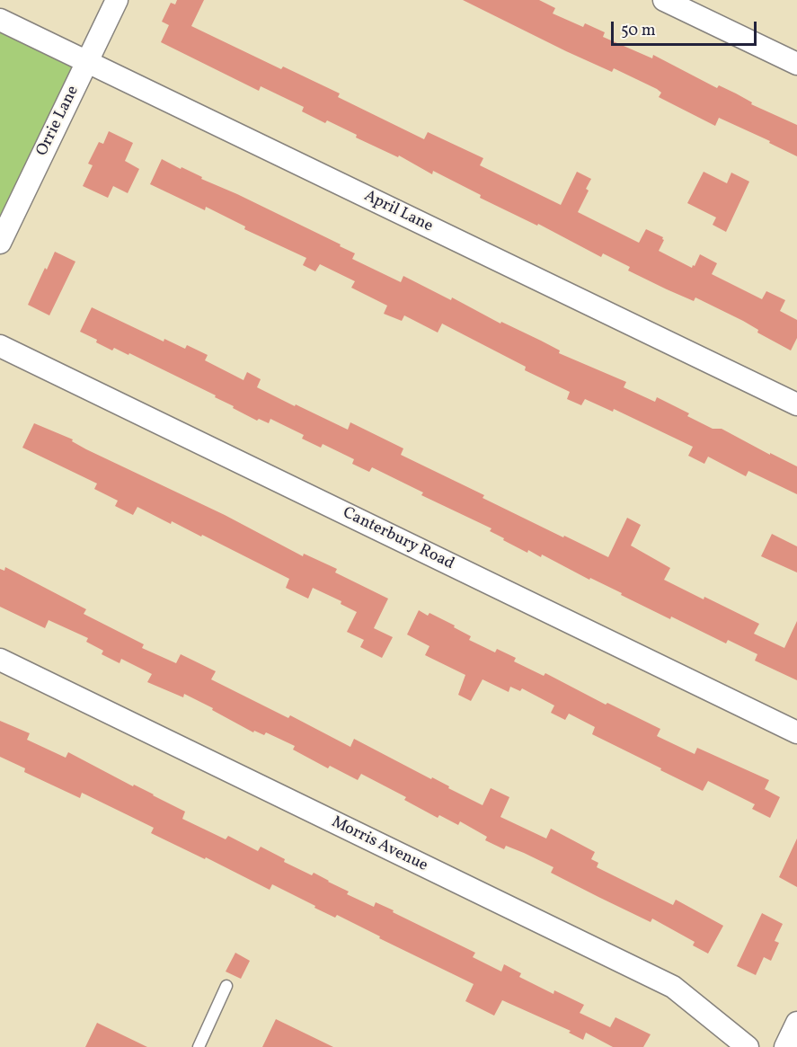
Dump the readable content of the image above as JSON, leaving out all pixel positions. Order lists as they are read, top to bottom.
{
  "streets": {
    "street": [
      "Orrie Lane",
      "April Lane",
      "Canterbury Road",
      "Morris Avenue"
    ]
  },
  "crossings": [
    ["Orrie Lane", "April Lane"]
  ],
  "scale_bar": "50 m"
}
